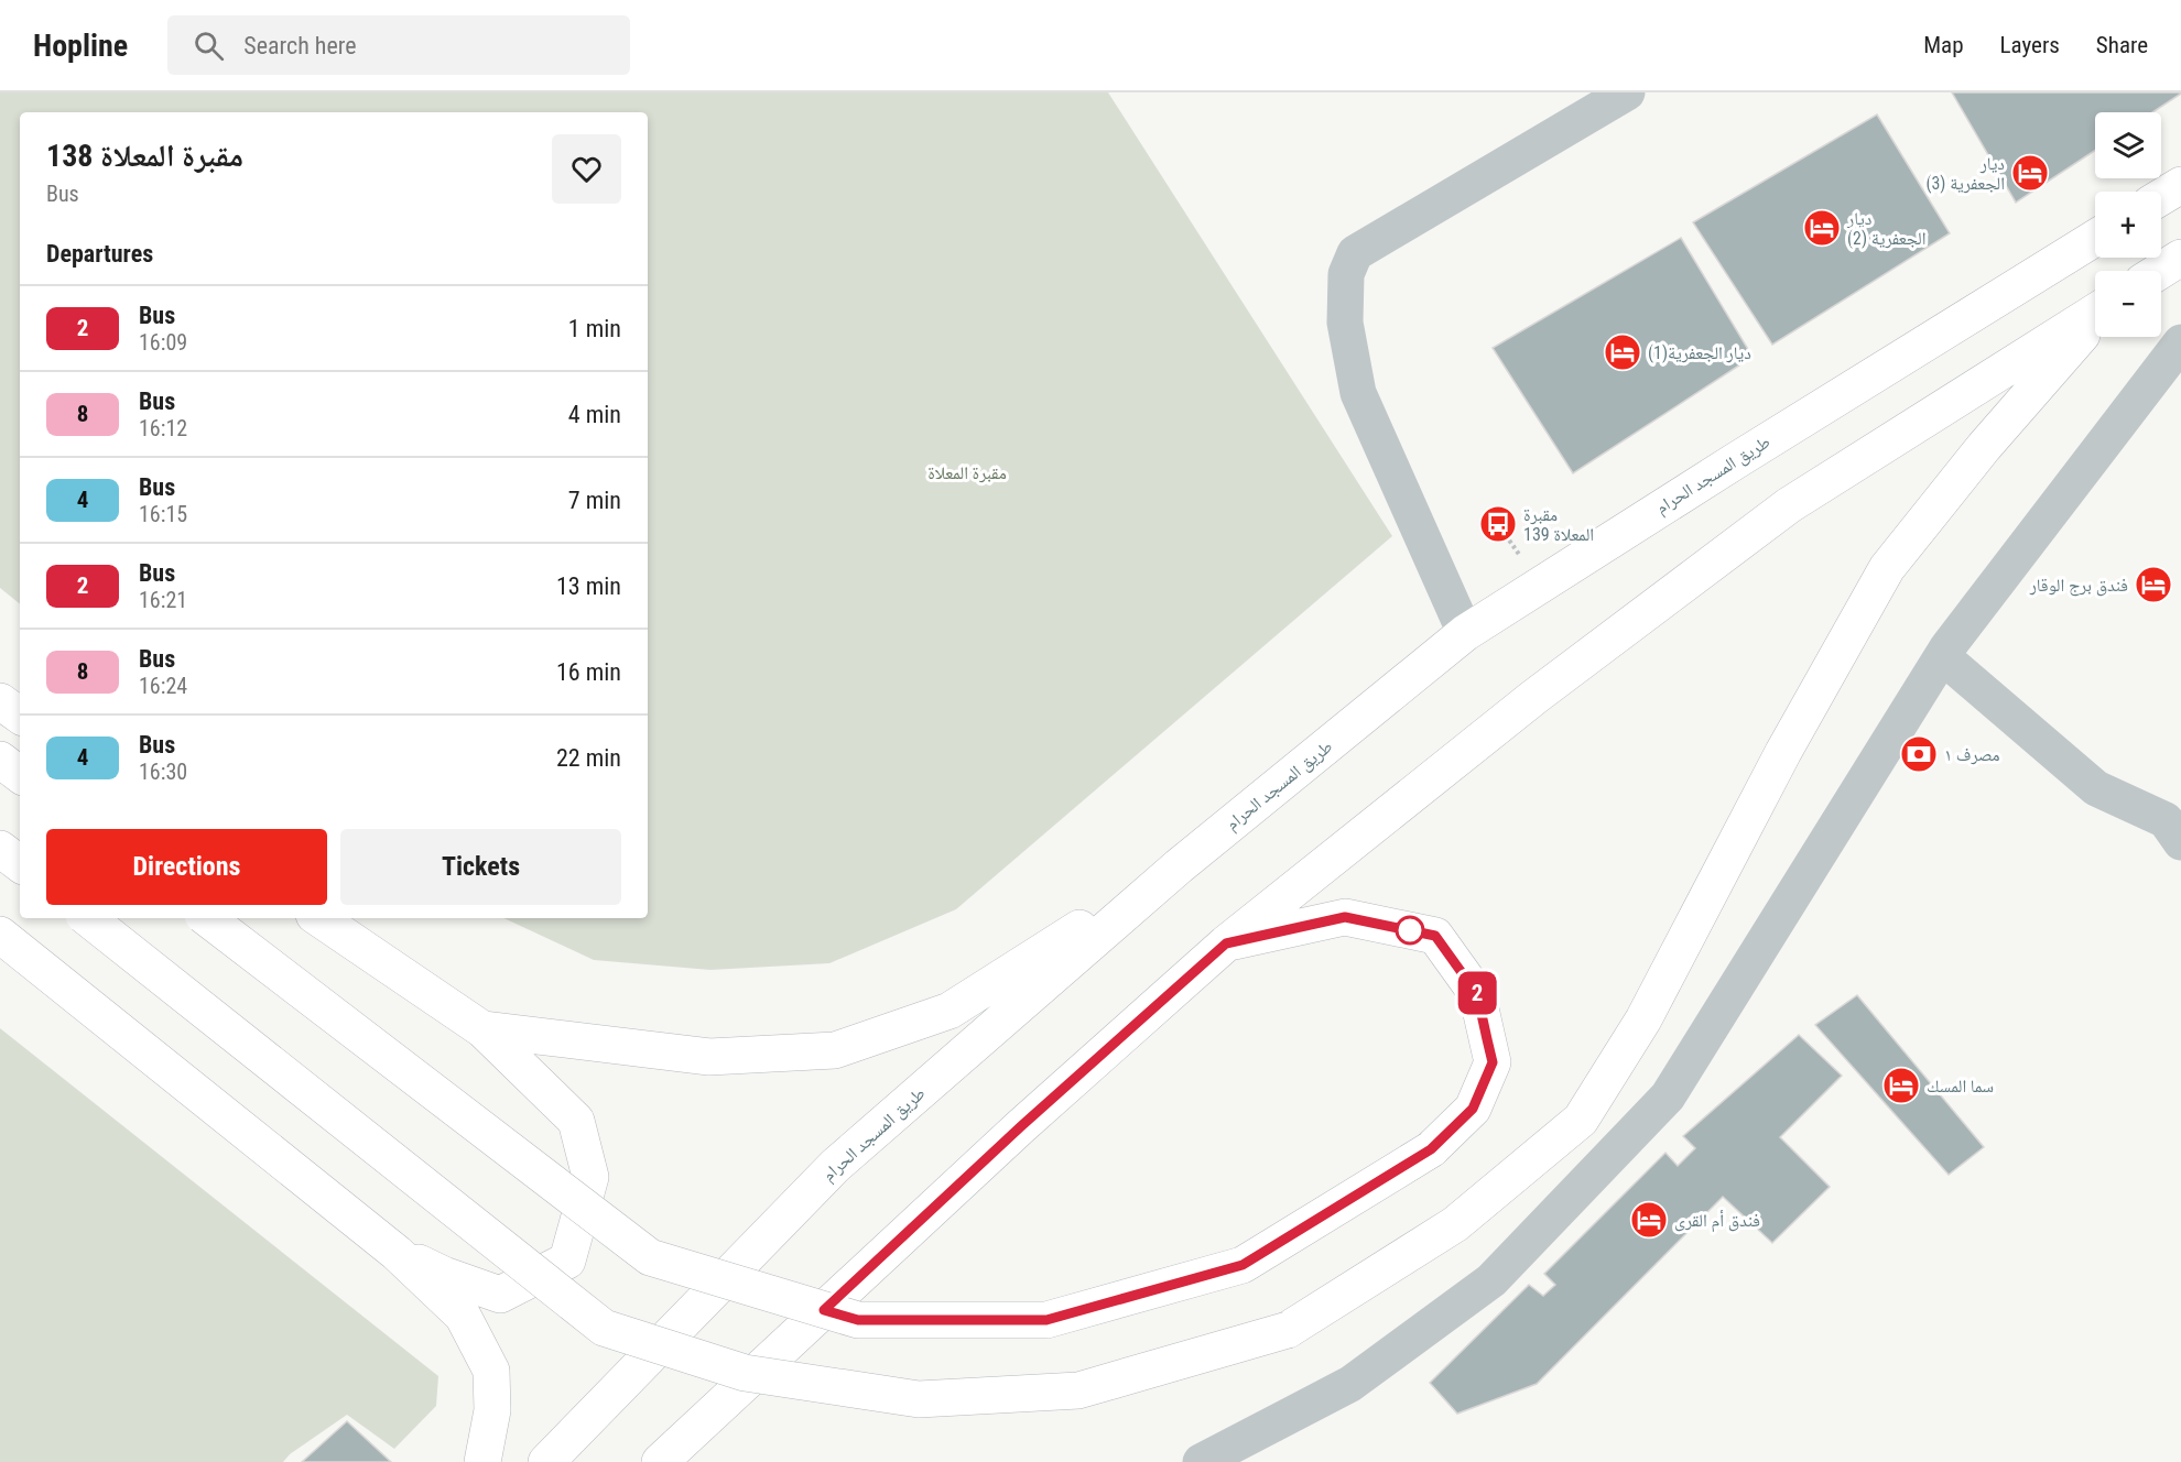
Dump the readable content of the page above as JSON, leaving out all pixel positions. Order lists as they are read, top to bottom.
{
  "streets": {
    "main road": ["طريق المسجد الحرام"]
  },
  "parks": ["مقبرة المعلاة"],
  "places": {
    "hotel": [
      "ديار الجعفرية (3)",
      "ديار الجعفرية (2)",
      "ديار الجعفرية(1)",
      "فندق برج الوقار",
      "سما المسك",
      "فندق أم القرى"
    ],
    "bus stop": ["مقبرة المعلاة 139"],
    "bank": ["مصرف ١"]
  },
  "lines": ["bus line 2"],
  "page": {
    "header": "Hopline",
    "search": "Search here",
    "nav": ["Map", "Layers", "Share"],
    "on_map": "2",
    "map_buttons": ["+", "−"],
    "heading": [
      ["مقبرة المعلاة 138", "Bus"],
      "Departures"
    ],
    "list": [
      {
        "mark": "2",
        "name": "Bus",
        "note": "16:09",
        "value": "1 min"
      },
      {
        "mark": "8",
        "name": "Bus",
        "note": "16:12",
        "value": "4 min"
      },
      {
        "mark": "4",
        "name": "Bus",
        "note": "16:15",
        "value": "7 min"
      },
      {
        "mark": "2",
        "name": "Bus",
        "note": "16:21",
        "value": "13 min"
      },
      {
        "mark": "8",
        "name": "Bus",
        "note": "16:24",
        "value": "16 min"
      },
      {
        "mark": "4",
        "name": "Bus",
        "note": "16:30",
        "value": "22 min"
      }
    ],
    "buttons": ["Directions", "Tickets"]
  }
}
